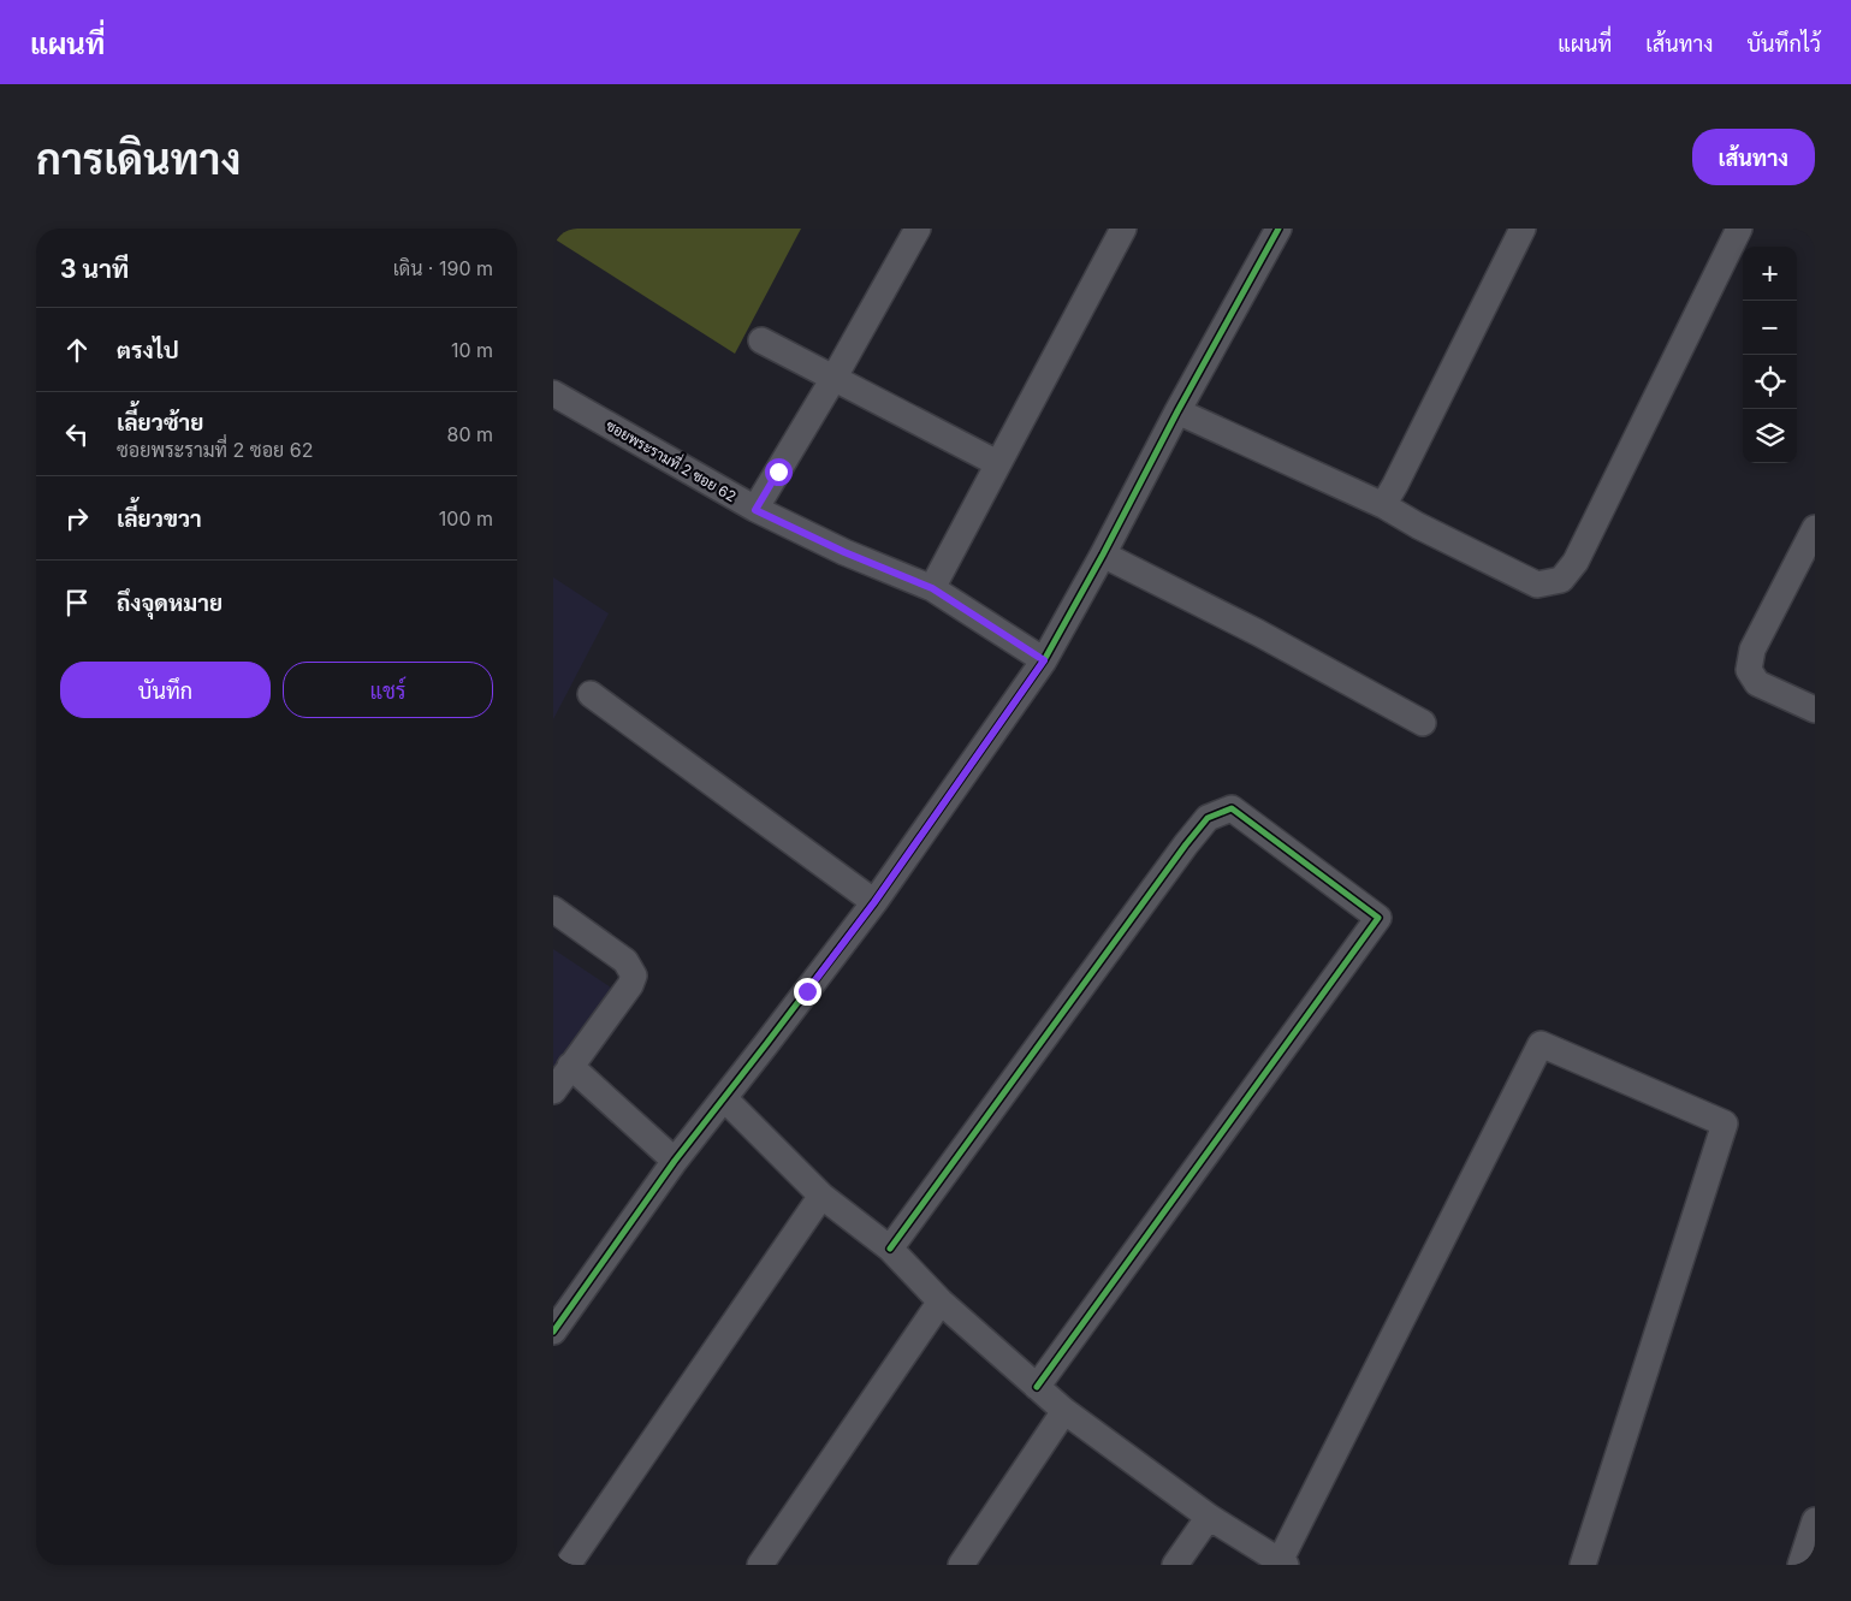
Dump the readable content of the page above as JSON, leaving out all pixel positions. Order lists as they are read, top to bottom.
{
  "streets": {
    "street": ["ซอยพระรามที่ 2 ซอย 62"]
  },
  "page": {
    "header": "แผนที่",
    "nav": ["แผนที่", "เส้นทาง", "บันทึกไว้"],
    "buttons": [
      "เส้นทาง",
      ["บันทึก", "แชร์"]
    ],
    "title": "การเดินทาง",
    "heading": ["3 นาที", "เดิน · 190 m"],
    "map_buttons": ["+", "−"],
    "list": [
      ["ตรงไป", "10 m"],
      ["เลี้ยวซ้าย", "ซอยพระรามที่ 2 ซอย 62", "80 m"],
      ["เลี้ยวขวา", "100 m"],
      "ถึงจุดหมาย"
    ]
  }
}
